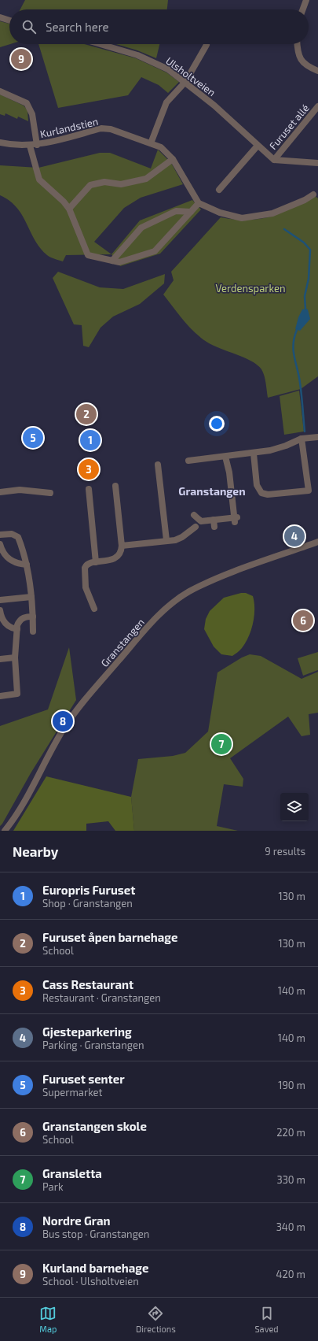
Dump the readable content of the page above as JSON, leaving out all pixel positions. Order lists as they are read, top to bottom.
{
  "streets": {
    "street": [
      "Ulsholtveien",
      "Furuset allé",
      "Kurlandstien",
      "Granstangen"
    ]
  },
  "crossings": [
    ["Ulsholtveien", "Furuset allé"]
  ],
  "districts": ["Granstangen"],
  "parks": ["Verdensparken"],
  "page": {
    "search": "Search here",
    "pins": [
      "9",
      "2",
      "5",
      "1",
      "3",
      "4",
      "6",
      "8",
      "7"
    ],
    "heading": ["Nearby", "9 results"],
    "list": [
      {
        "mark": "1",
        "name": "Europris Furuset",
        "note": "Shop · Granstangen",
        "value": "130 m"
      },
      {
        "mark": "2",
        "name": "Furuset åpen barnehage",
        "note": "School",
        "value": "130 m"
      },
      {
        "mark": "3",
        "name": "Cass Restaurant",
        "note": "Restaurant · Granstangen",
        "value": "140 m"
      },
      {
        "mark": "4",
        "name": "Gjesteparkering",
        "note": "Parking · Granstangen",
        "value": "140 m"
      },
      {
        "mark": "5",
        "name": "Furuset senter",
        "note": "Supermarket",
        "value": "190 m"
      },
      {
        "mark": "6",
        "name": "Granstangen skole",
        "note": "School",
        "value": "220 m"
      },
      {
        "mark": "7",
        "name": "Gransletta",
        "note": "Park",
        "value": "330 m"
      },
      {
        "mark": "8",
        "name": "Nordre Gran",
        "note": "Bus stop · Granstangen",
        "value": "340 m"
      },
      {
        "mark": "9",
        "name": "Kurland barnehage",
        "note": "School · Ulsholtveien",
        "value": "420 m"
      }
    ],
    "nav": ["Map", "Directions", "Saved"]
  }
}
